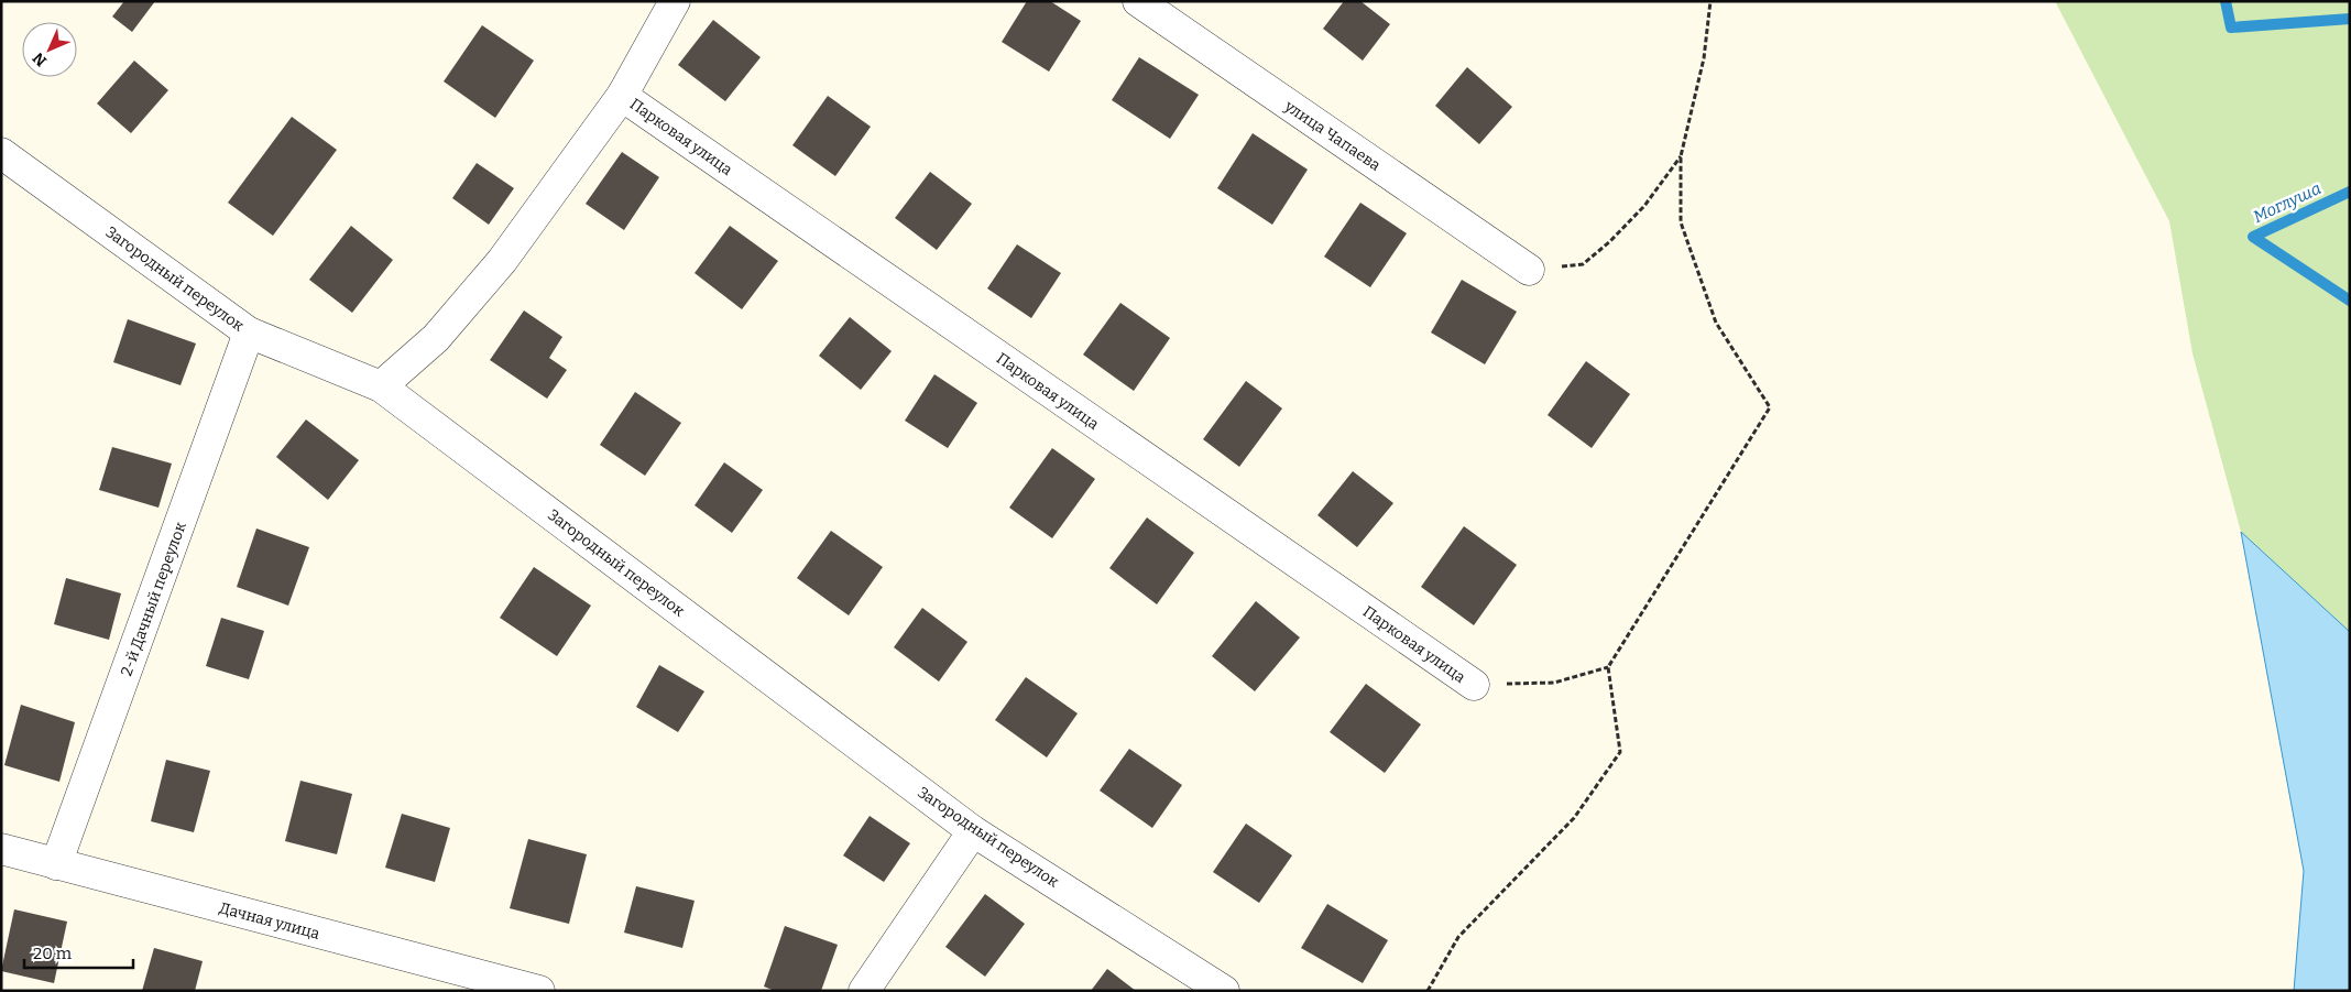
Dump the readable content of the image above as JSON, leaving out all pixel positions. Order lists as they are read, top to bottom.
{
  "streets": {
    "street": [
      "улица Чапаева",
      "Парковая улица",
      "Загородный переулок",
      "2-й Дачный переулок",
      "Дачная улица"
    ]
  },
  "crossings": [
    ["Парковая улица", "Загородный переулок"],
    ["Загородный переулок", "2-й Дачный переулок"],
    ["2-й Дачный переулок", "Дачная улица"]
  ],
  "water": ["Моглуша"],
  "scale_bar": "20 m",
  "north": "bottom left"
}
